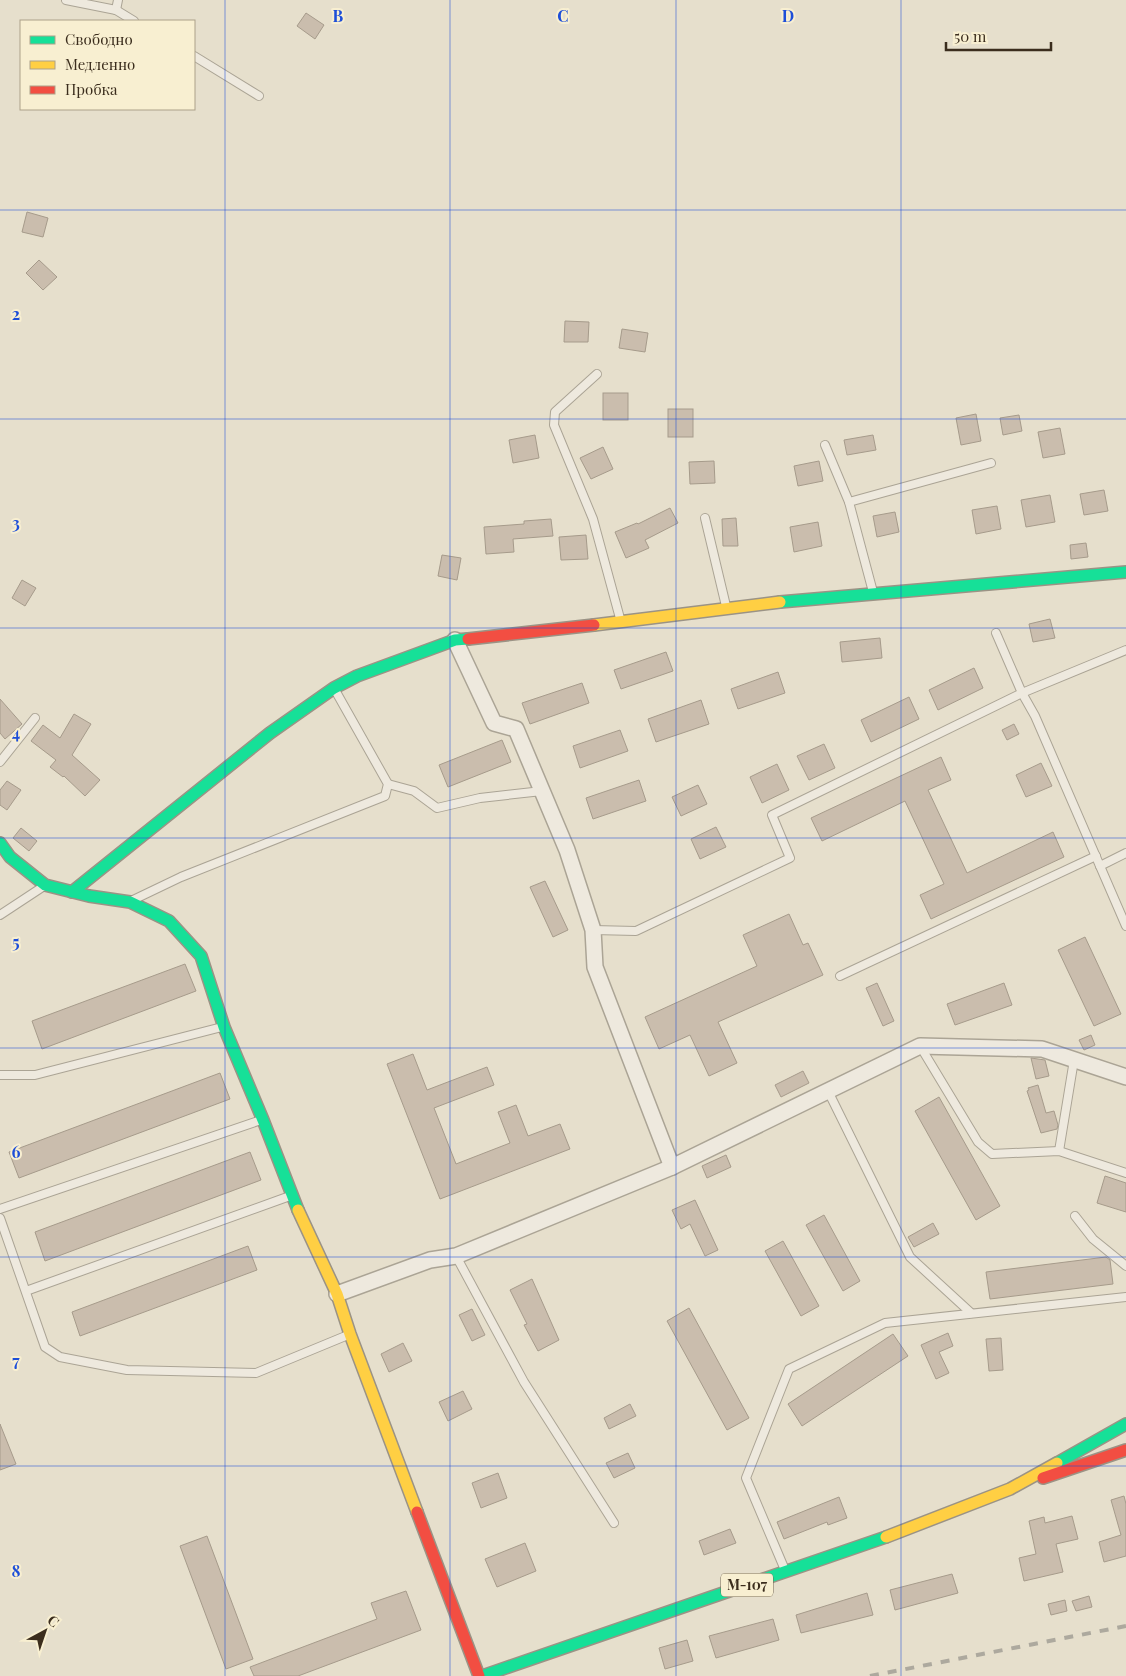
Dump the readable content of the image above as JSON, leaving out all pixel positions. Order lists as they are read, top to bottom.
{
  "streets": {
    "street": ["М-107"]
  },
  "legend": ["Свободно", "Медленно", "Пробка"],
  "scale_bar": "50 m",
  "north": "top right",
  "grid": {
    "columns": ["B", "C", "D"],
    "rows": [
      "2",
      "3",
      "4",
      "5",
      "6",
      "7",
      "8"
    ]
  }
}
